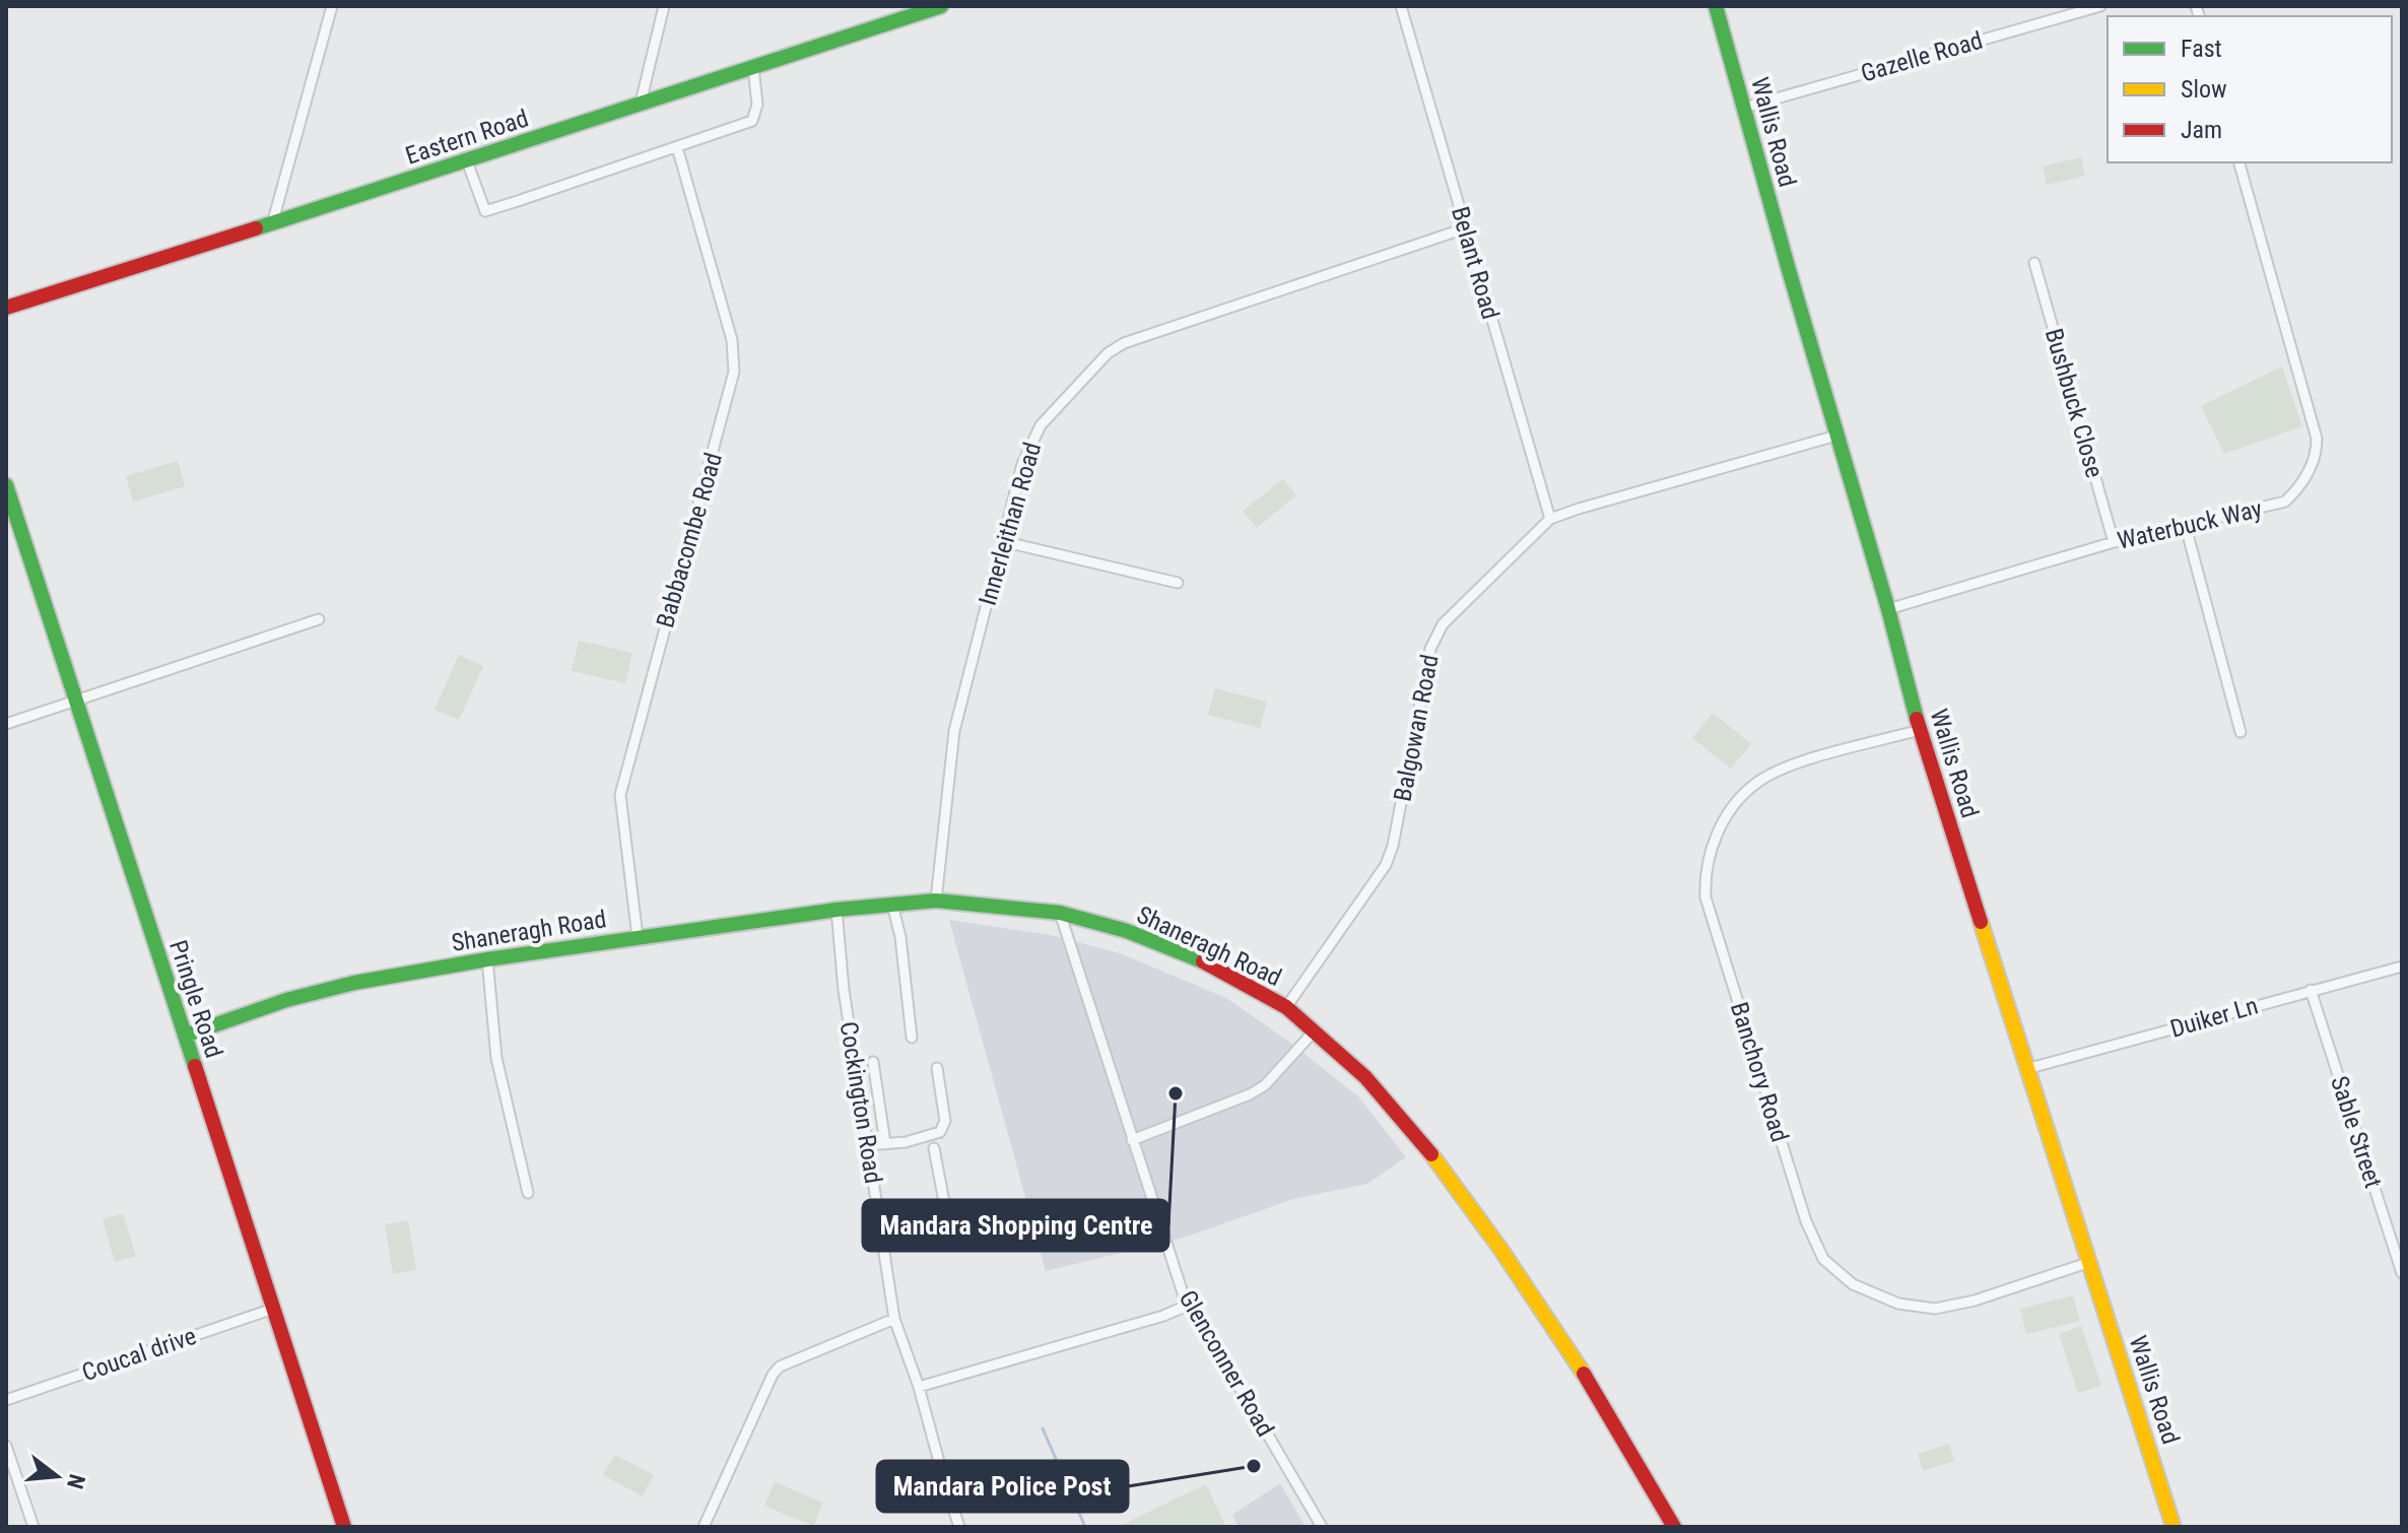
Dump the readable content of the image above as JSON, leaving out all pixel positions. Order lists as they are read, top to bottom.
{
  "streets": {
    "street": [
      "Gazelle Road",
      "Wallis Road",
      "Eastern Road",
      "Belant Road",
      "Bushbuck Close",
      "Innerleithan Road",
      "Waterbuck Way",
      "Babbacombe Road",
      "Balgowan Road",
      "Shaneragh Road",
      "Pringle Road",
      "Duiker Ln",
      "Banchory Road",
      "Cockington Road",
      "Sable Street",
      "Coucal drive",
      "Glenconner Road"
    ]
  },
  "crossings": [
    ["Gazelle Road", "Wallis Road"],
    ["Wallis Road", "Waterbuck Way"],
    ["Wallis Road", "Balgowan Road"],
    ["Wallis Road", "Duiker Ln"],
    ["Wallis Road", "Banchory Road"],
    ["Belant Road", "Innerleithan Road"],
    ["Belant Road", "Balgowan Road"],
    ["Bushbuck Close", "Waterbuck Way"],
    ["Innerleithan Road", "Shaneragh Road"],
    ["Babbacombe Road", "Shaneragh Road"],
    ["Balgowan Road", "Shaneragh Road"],
    ["Shaneragh Road", "Pringle Road"],
    ["Shaneragh Road", "Cockington Road"],
    ["Shaneragh Road", "Glenconner Road"],
    ["Pringle Road", "Coucal drive"],
    ["Duiker Ln", "Sable Street"]
  ],
  "places": ["Mandara Shopping Centre", "Mandara Police Post"],
  "legend": ["Fast", "Slow", "Jam"],
  "north": "right"
}
